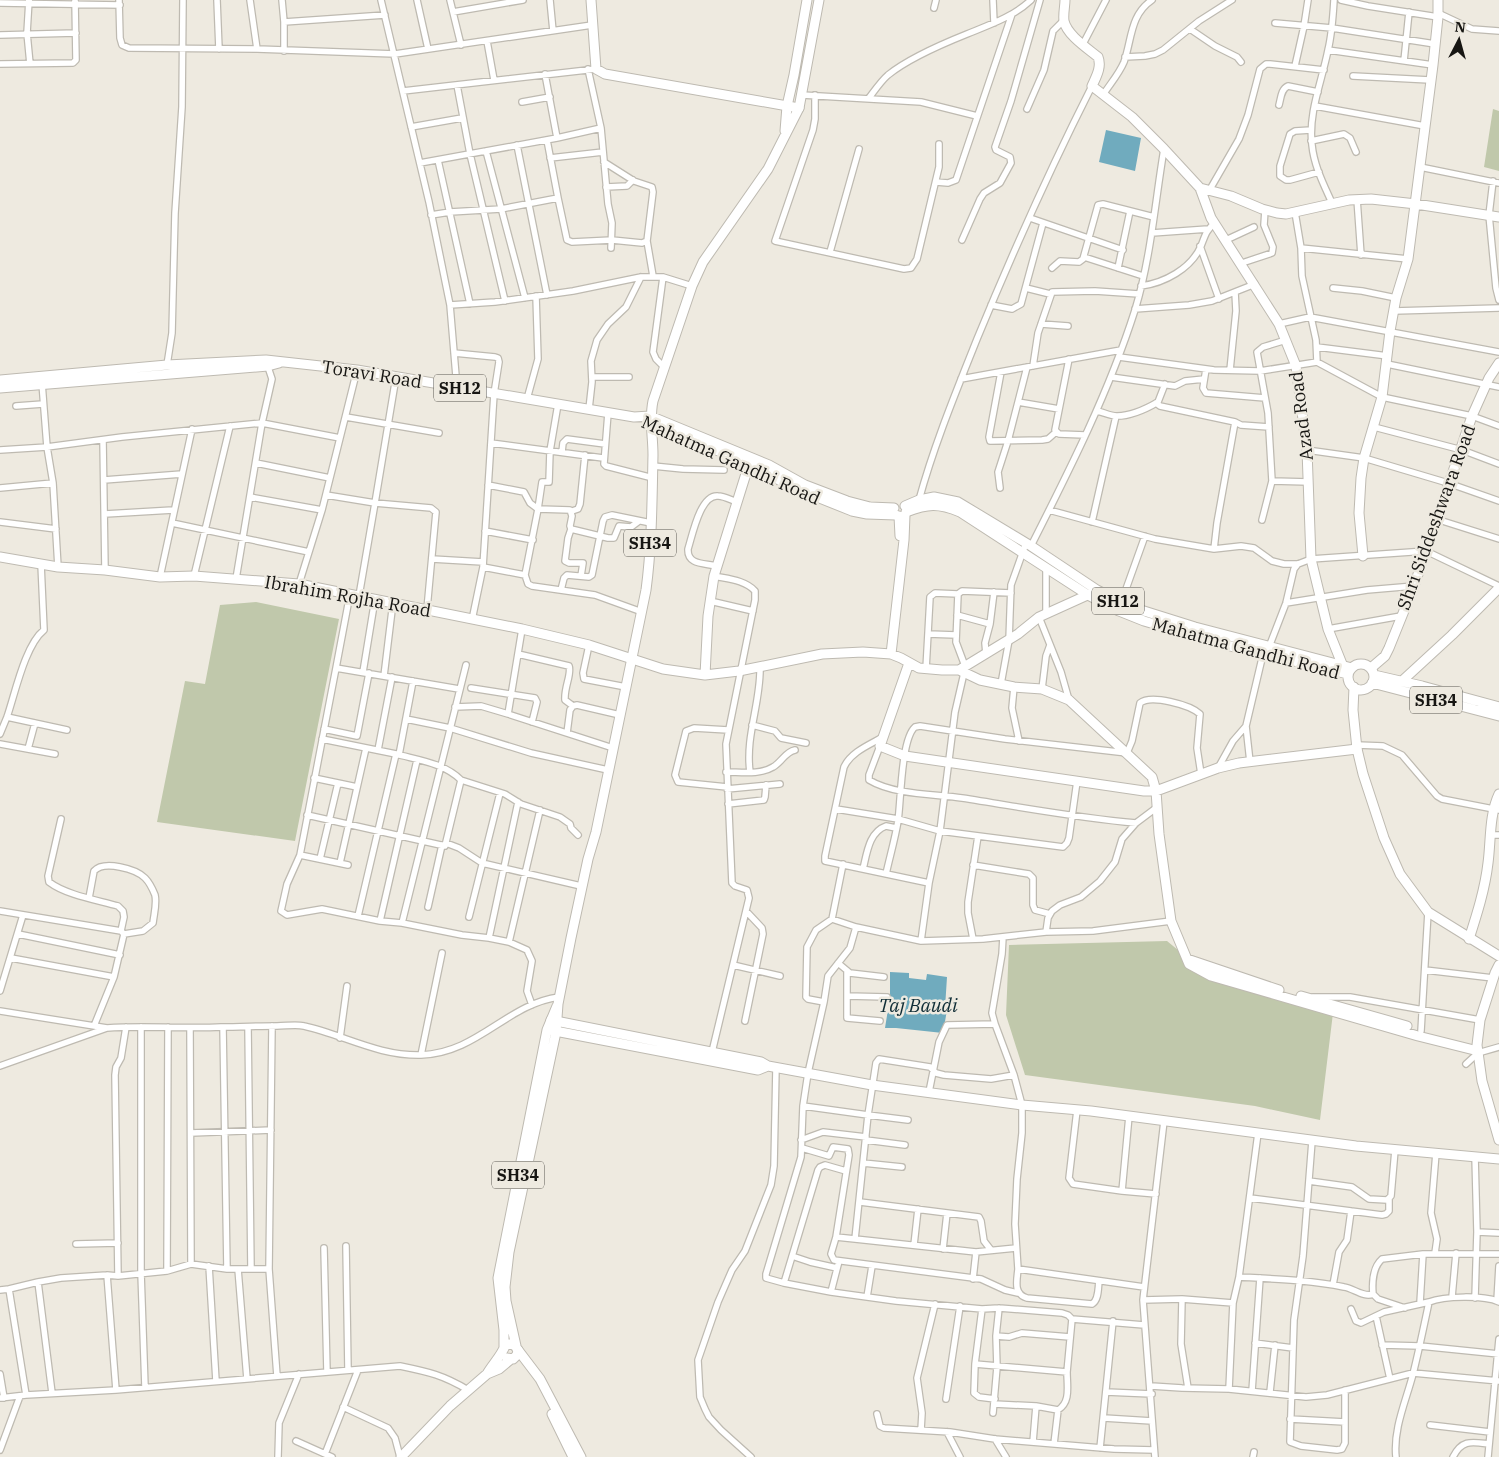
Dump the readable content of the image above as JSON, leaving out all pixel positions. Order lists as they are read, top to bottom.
{
  "streets": {
    "street": [
      "Toravi Road",
      "SH12",
      "Azad Road",
      "Mahatma Gandhi Road",
      "Shri Siddeshwara Road",
      "SH34",
      "Ibrahim Rojha Road"
    ]
  },
  "crossings": [
    ["Toravi Road", "Mahatma Gandhi Road"],
    ["Azad Road", "Mahatma Gandhi Road"],
    ["Mahatma Gandhi Road", "Shri Siddeshwara Road"],
    ["Mahatma Gandhi Road", "SH34"],
    ["Shri Siddeshwara Road", "SH34"],
    ["SH34", "Ibrahim Rojha Road"]
  ],
  "water": ["Taj Baudi"],
  "north": "top"
}
